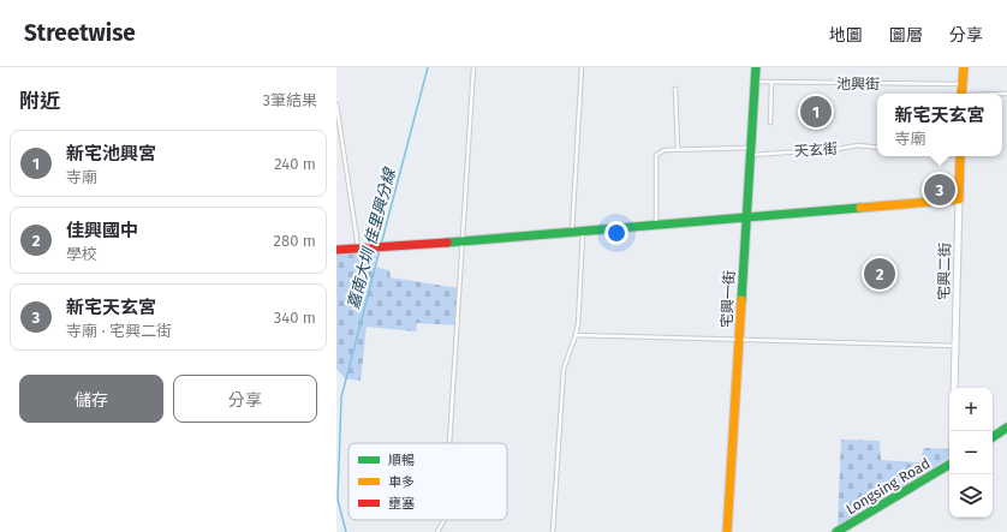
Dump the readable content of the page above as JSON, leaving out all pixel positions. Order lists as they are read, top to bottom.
{
  "streets": {
    "street": ["宅興二街", "宅興一街", "Longsing Road"],
    "lane": ["池興街", "天玄街"]
  },
  "crossings": [
    ["池興街", "宅興一街"],
    ["天玄街", "宅興一街"]
  ],
  "water": ["嘉南大圳 佳里興分線"],
  "legend": ["順暢", "車多", "壅塞"],
  "page": {
    "header": "Streetwise",
    "nav": ["地圖", "圖層", "分享"],
    "heading": ["附近", "3筆結果"],
    "pins": ["1", "3", "2"],
    "popup": ["新宅天玄宮", "寺廟"],
    "list": [
      {
        "mark": "1",
        "name": "新宅池興宮",
        "note": "寺廟",
        "value": "240 m"
      },
      {
        "mark": "2",
        "name": "佳興國中",
        "note": "學校",
        "value": "280 m"
      },
      {
        "mark": "3",
        "name": "新宅天玄宮",
        "note": "寺廟 · 宅興二街",
        "value": "340 m"
      }
    ],
    "buttons": ["儲存", "分享"],
    "map_buttons": ["+", "−"]
  }
}
